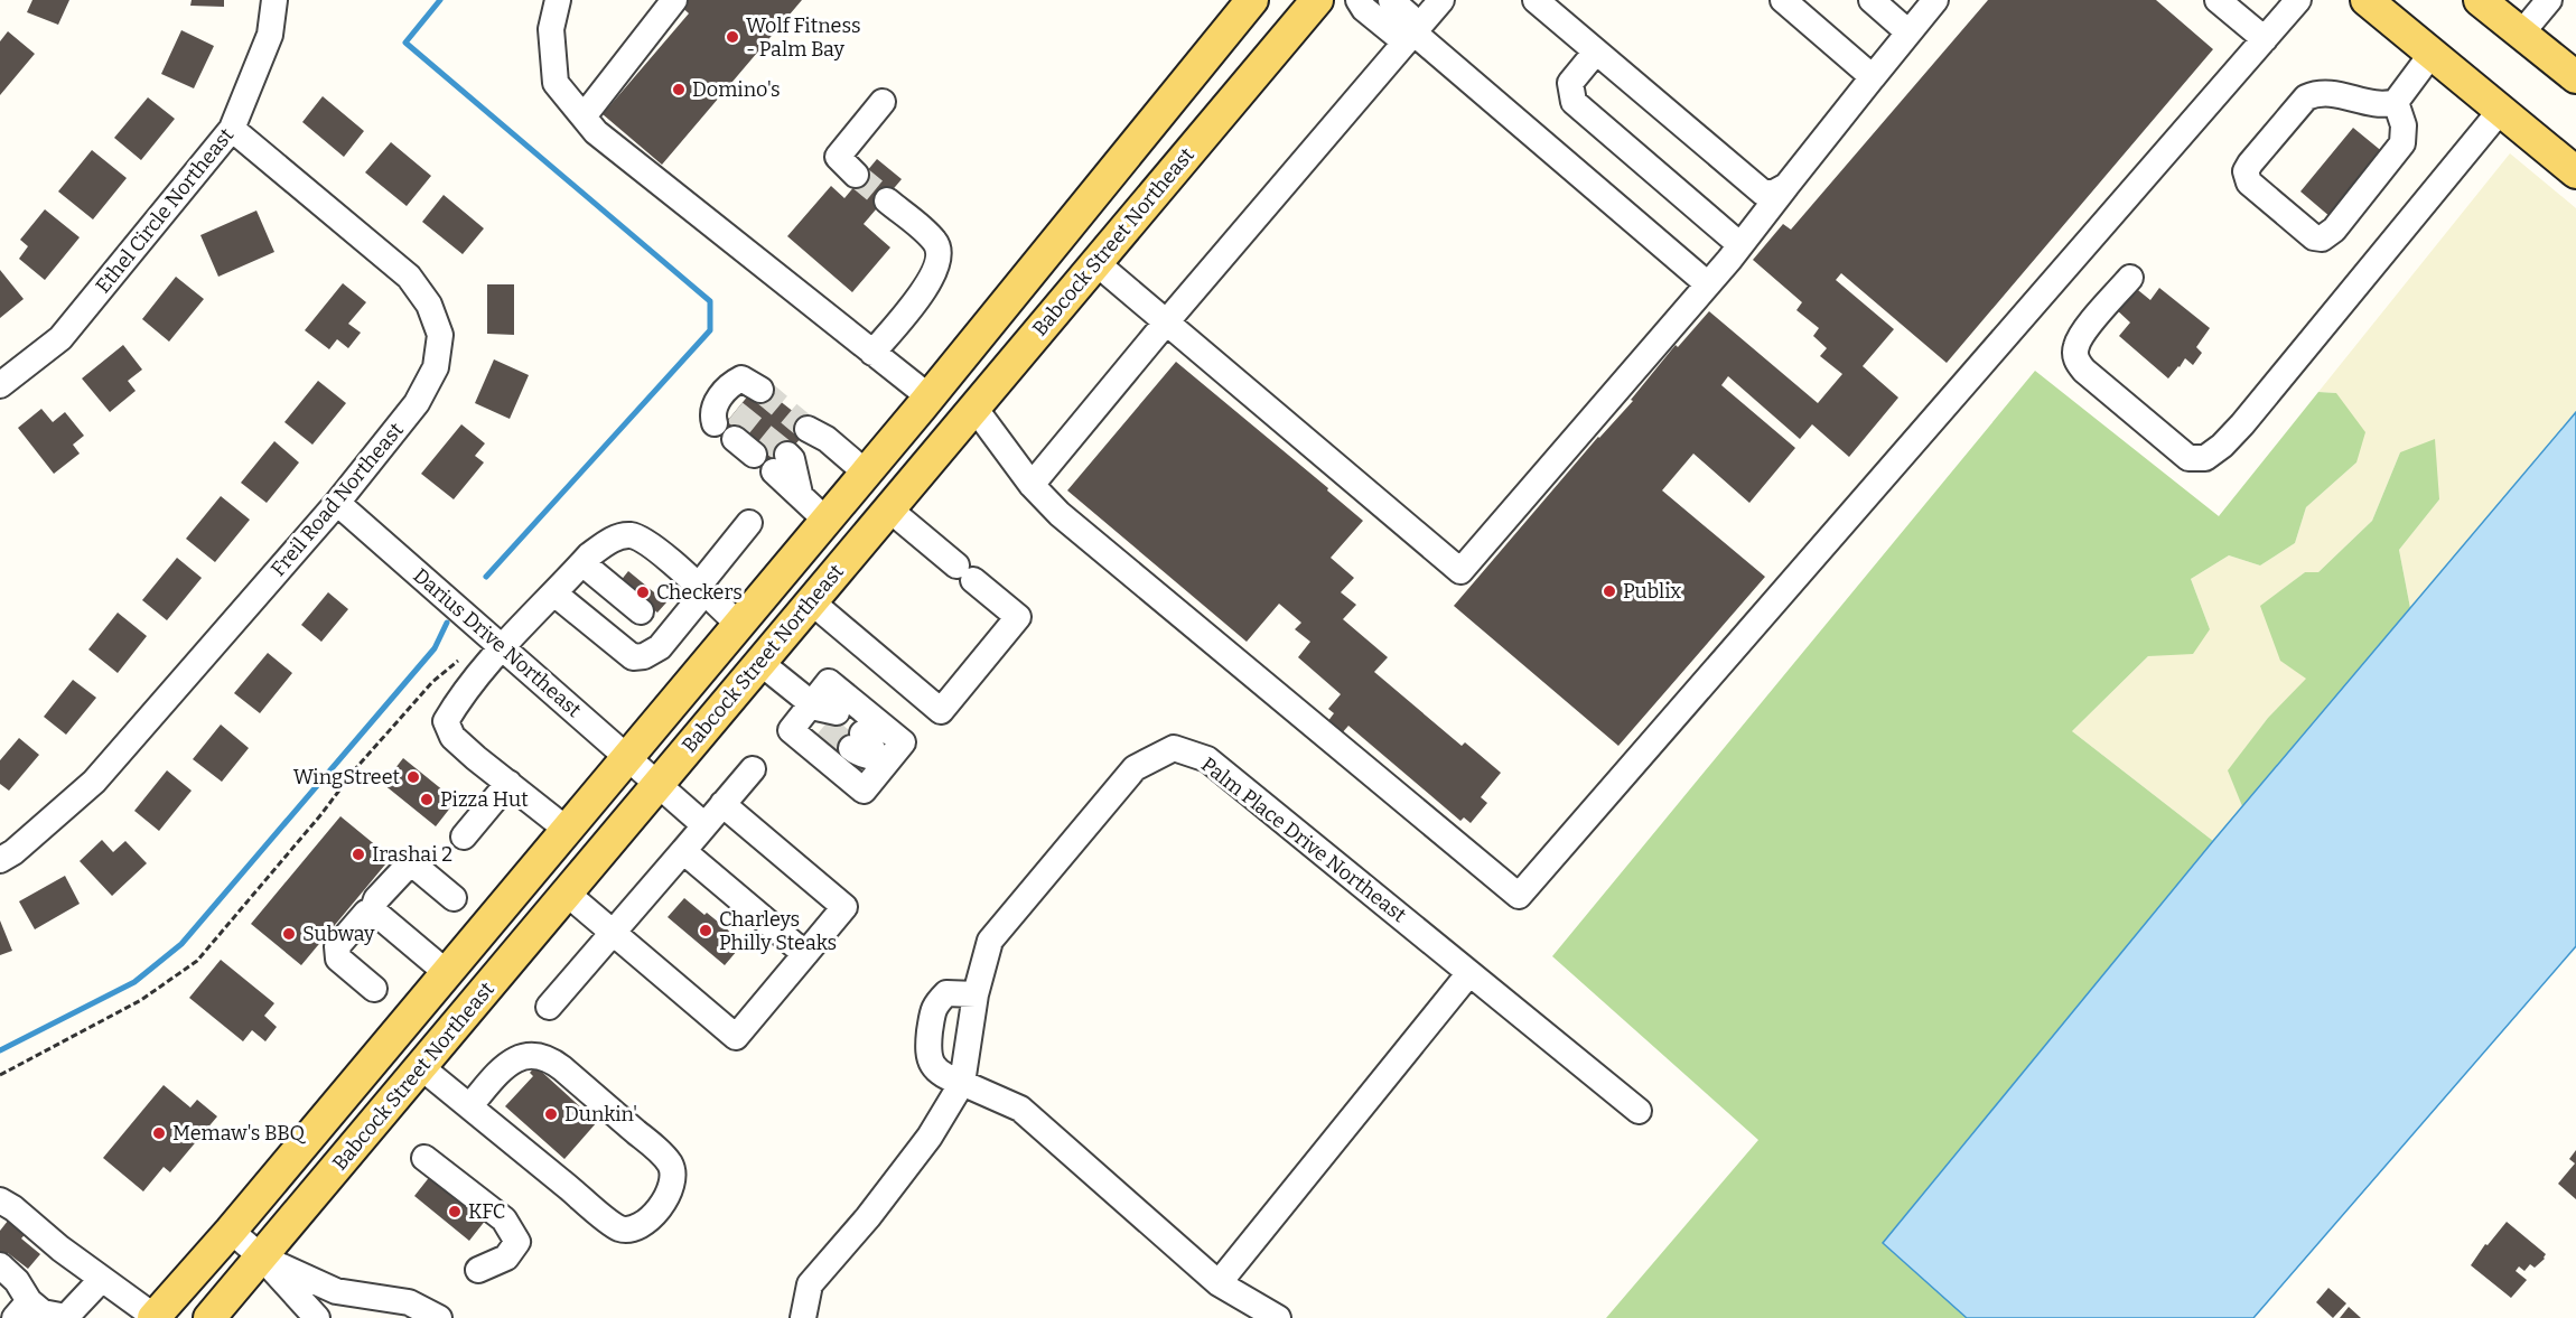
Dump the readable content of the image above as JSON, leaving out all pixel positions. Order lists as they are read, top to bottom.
{
  "streets": {
    "main road": ["Babcock Street Northeast"],
    "street": [
      "Ethel Circle Northeast",
      "Freil Road Northeast",
      "Darius Drive Northeast",
      "Palm Place Drive Northeast"
    ]
  },
  "crossings": [
    ["Ethel Circle Northeast", "Freil Road Northeast"],
    ["Babcock Street Northeast", "Darius Drive Northeast"],
    ["Freil Road Northeast", "Darius Drive Northeast"]
  ],
  "places": [
    "Wolf Fitness - Palm Bay",
    "Domino's",
    "Publix",
    "Checkers",
    "WingStreet",
    "Pizza Hut",
    "Irashai 2",
    "Charleys Philly Steaks",
    "Subway",
    "Dunkin'",
    "Memaw's BBQ",
    "KFC"
  ]
}
